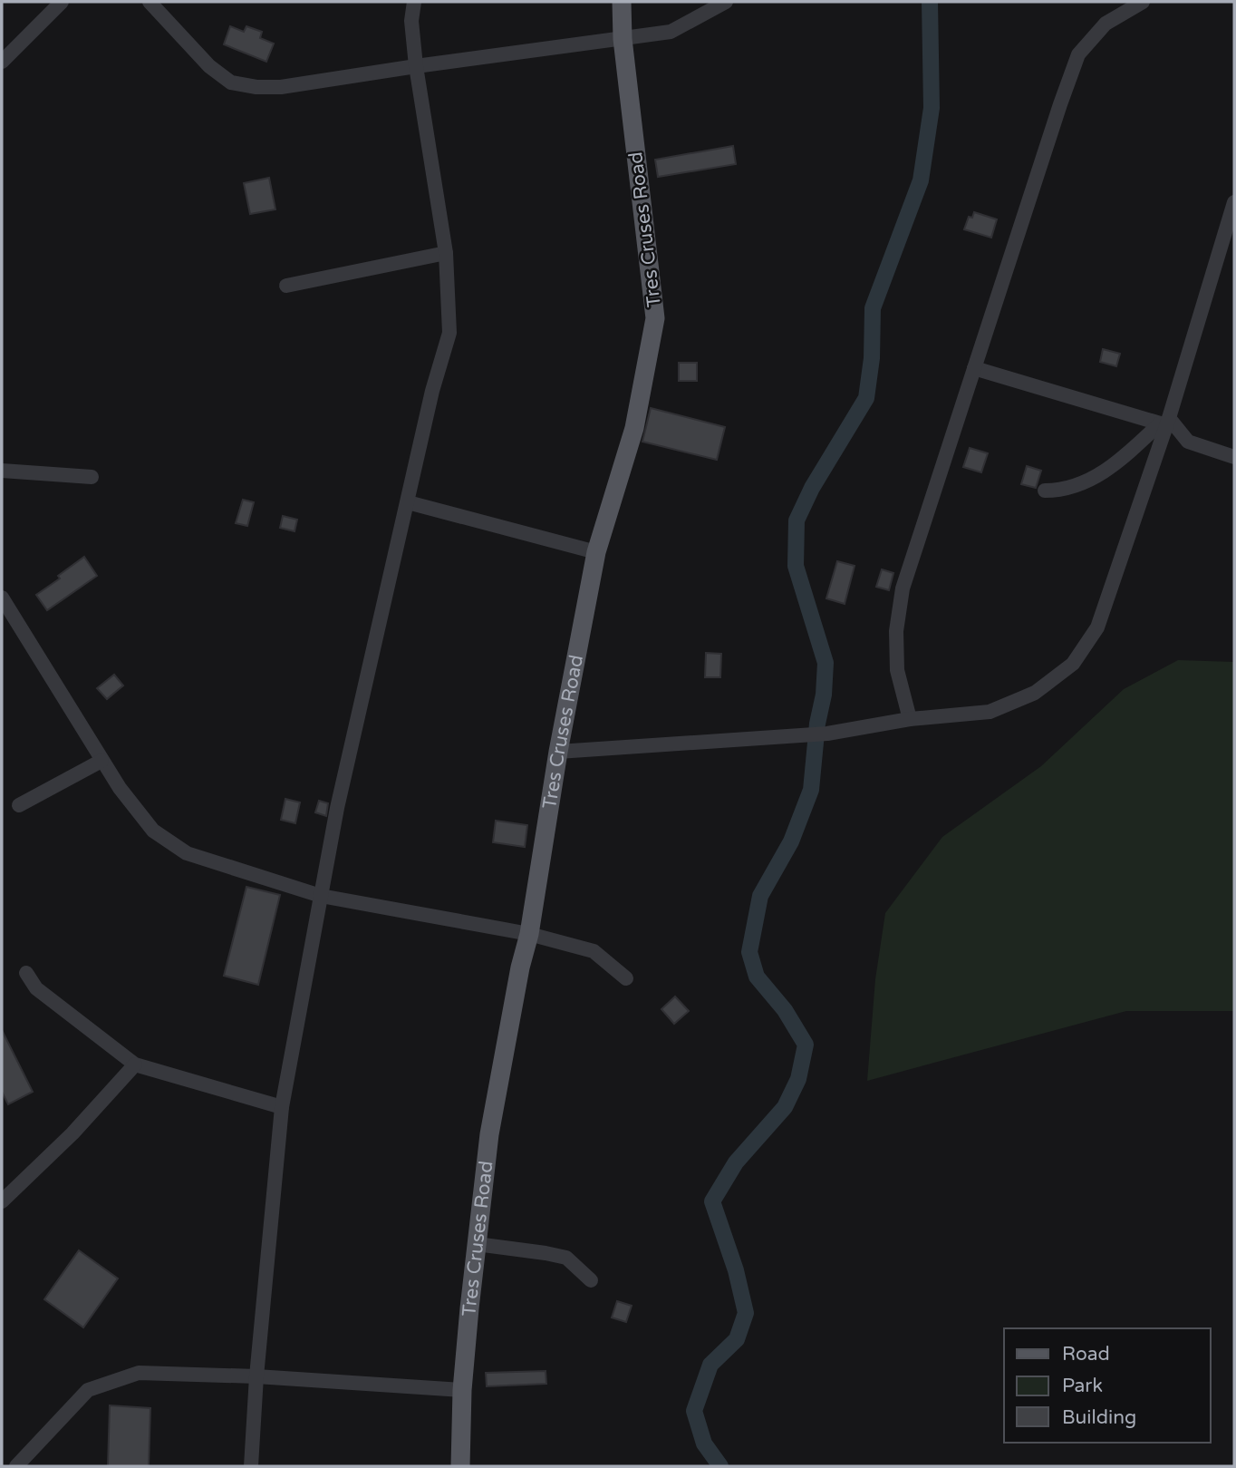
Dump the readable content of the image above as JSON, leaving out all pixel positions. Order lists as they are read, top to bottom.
{
  "streets": {
    "main road": ["Tres Cruses Road"]
  },
  "legend": ["Road", "Park", "Building"]
}
